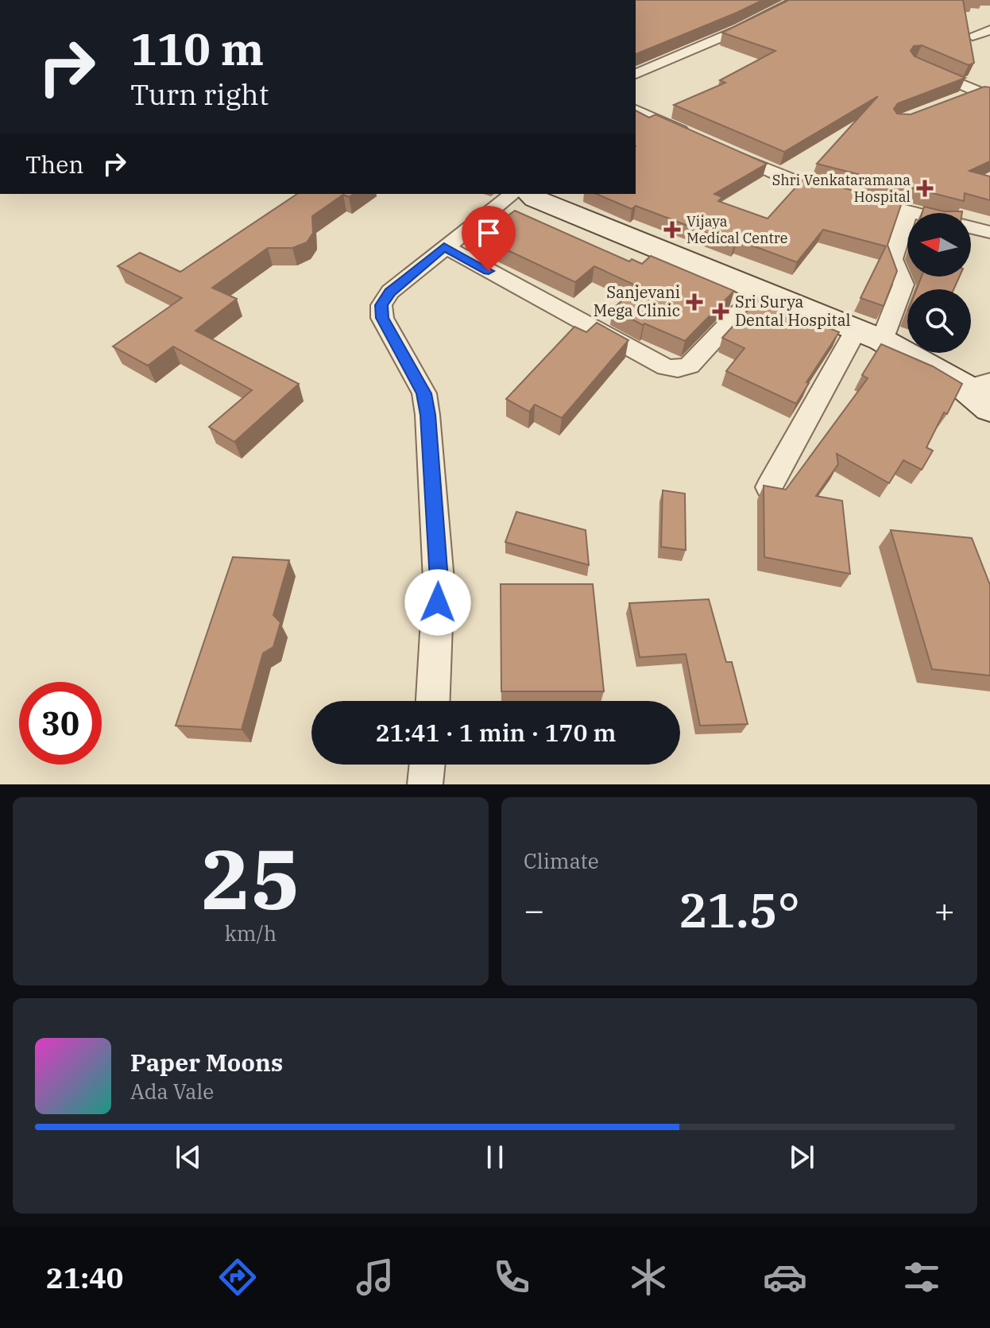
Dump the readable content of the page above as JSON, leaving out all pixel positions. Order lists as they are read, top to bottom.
{
  "places": {
    "health": [
      "Shri Venkataramana Hospital",
      "Vijaya Medical Centre",
      "Sanjevani Mega Clinic",
      "Sri Surya Dental Hospital"
    ]
  },
  "north": "left",
  "page": {
    "turn": ["110 m", "Turn right"],
    "then": "Then",
    "limit": "30",
    "trip": "21:41 · 1 min · 170 m",
    "tile": [
      ["25", "km/h"],
      "Climate"
    ],
    "heat": ["−", "21.5°", "+"],
    "song": ["Paper Moons", "Ada Vale"],
    "tabs": "21:40"
  }
}
